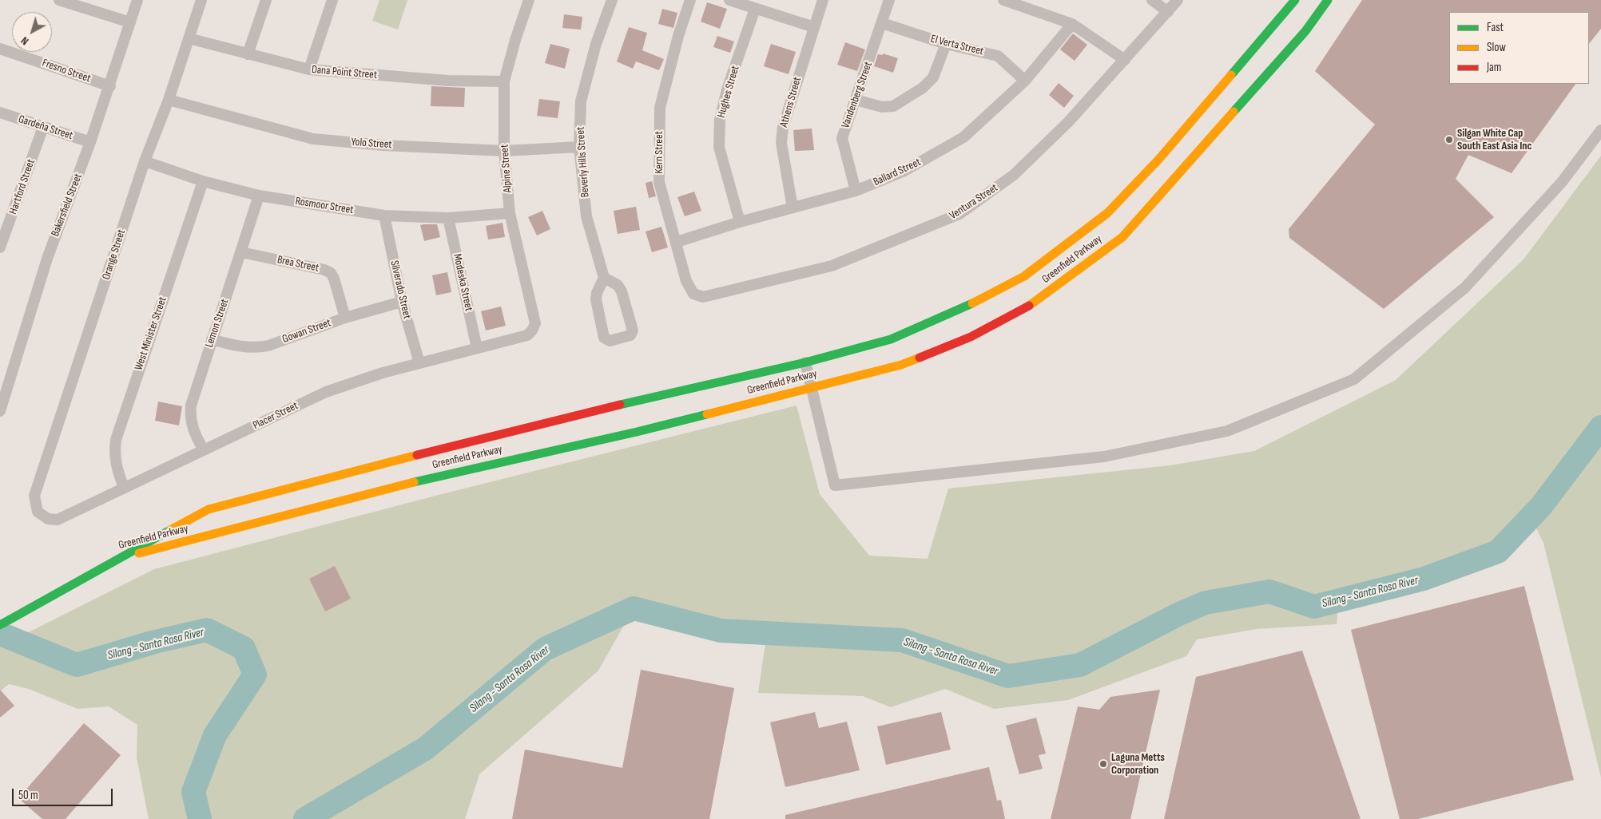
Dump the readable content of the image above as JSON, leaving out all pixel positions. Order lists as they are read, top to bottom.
{
  "streets": {
    "main road": ["Greenfield Parkway"],
    "street": [
      "El Verta Street",
      "Fresno Street",
      "Dana Point Street",
      "Hughes Street",
      "Vandenberg Street",
      "Athens Street",
      "Gardeña Street",
      "Yolo Street",
      "Kern Street",
      "Beverly Hills Street",
      "Alpine Street",
      "Ballard Street",
      "Hartford Street",
      "Ventura Street",
      "Bakersfield Street",
      "Rosmoor Street",
      "Orange Street",
      "Brea Street",
      "Modeska Street",
      "Silverado Street",
      "Lemon Street",
      "Gowan Street",
      "West Minister Street",
      "Placer Street"
    ]
  },
  "crossings": [
    ["El Verta Street", "Vandenberg Street"],
    ["El Verta Street", "Ballard Street"],
    ["Fresno Street", "Bakersfield Street"],
    ["Dana Point Street", "Alpine Street"],
    ["Dana Point Street", "Orange Street"],
    ["Hughes Street", "Ballard Street"],
    ["Vandenberg Street", "Ballard Street"],
    ["Athens Street", "Ballard Street"],
    ["Gardeña Street", "Hartford Street"],
    ["Gardeña Street", "Bakersfield Street"],
    ["Yolo Street", "Beverly Hills Street"],
    ["Yolo Street", "Alpine Street"],
    ["Yolo Street", "Orange Street"],
    ["Kern Street", "Ballard Street"],
    ["Kern Street", "Ventura Street"],
    ["Alpine Street", "Rosmoor Street"],
    ["Alpine Street", "Placer Street"],
    ["Rosmoor Street", "Orange Street"],
    ["Rosmoor Street", "Modeska Street"],
    ["Rosmoor Street", "Silverado Street"],
    ["Rosmoor Street", "Lemon Street"],
    ["Rosmoor Street", "West Minister Street"],
    ["Orange Street", "Placer Street"],
    ["Brea Street", "Lemon Street"],
    ["Brea Street", "Gowan Street"],
    ["Modeska Street", "Placer Street"],
    ["Silverado Street", "Gowan Street"],
    ["Silverado Street", "Placer Street"],
    ["Lemon Street", "Gowan Street"],
    ["Lemon Street", "Placer Street"],
    ["West Minister Street", "Placer Street"]
  ],
  "water": ["Silang - Santa Rosa River"],
  "places": ["Silgan White Cap South East Asia Inc", "Laguna Metts Corporation"],
  "legend": ["Fast", "Slow", "Jam"],
  "scale_bar": "50 m",
  "north": "bottom left"
}
